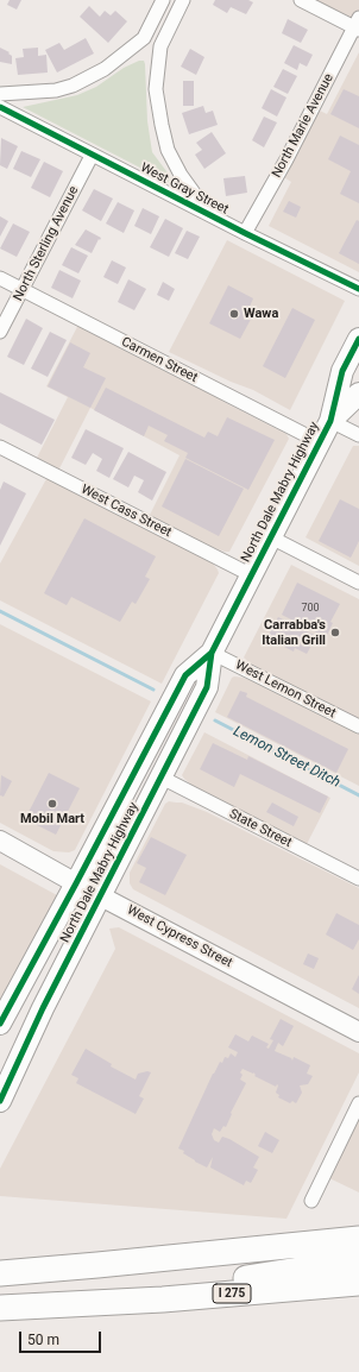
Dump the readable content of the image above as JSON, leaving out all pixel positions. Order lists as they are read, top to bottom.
{
  "streets": {
    "highway": ["I 275"],
    "main road": ["North Dale Mabry Highway"],
    "street": [
      "North Marie Avenue",
      "West Gray Street",
      "North Sterling Avenue",
      "Carmen Street",
      "West Cass Street",
      "West Lemon Street",
      "State Street",
      "West Cypress Street"
    ]
  },
  "crossings": [
    ["North Marie Avenue", "West Gray Street"],
    ["West Gray Street", "North Sterling Avenue"],
    ["North Sterling Avenue", "Carmen Street"],
    ["Carmen Street", "North Dale Mabry Highway"],
    ["North Dale Mabry Highway", "West Cass Street"],
    ["North Dale Mabry Highway", "West Lemon Street"],
    ["North Dale Mabry Highway", "State Street"],
    ["North Dale Mabry Highway", "West Cypress Street"]
  ],
  "water": ["Lemon Street Ditch"],
  "places": ["Wawa", "Carrabba's Italian Grill", "Mobil Mart"],
  "house_numbers": ["700"],
  "scale_bar": "50 m"
}
